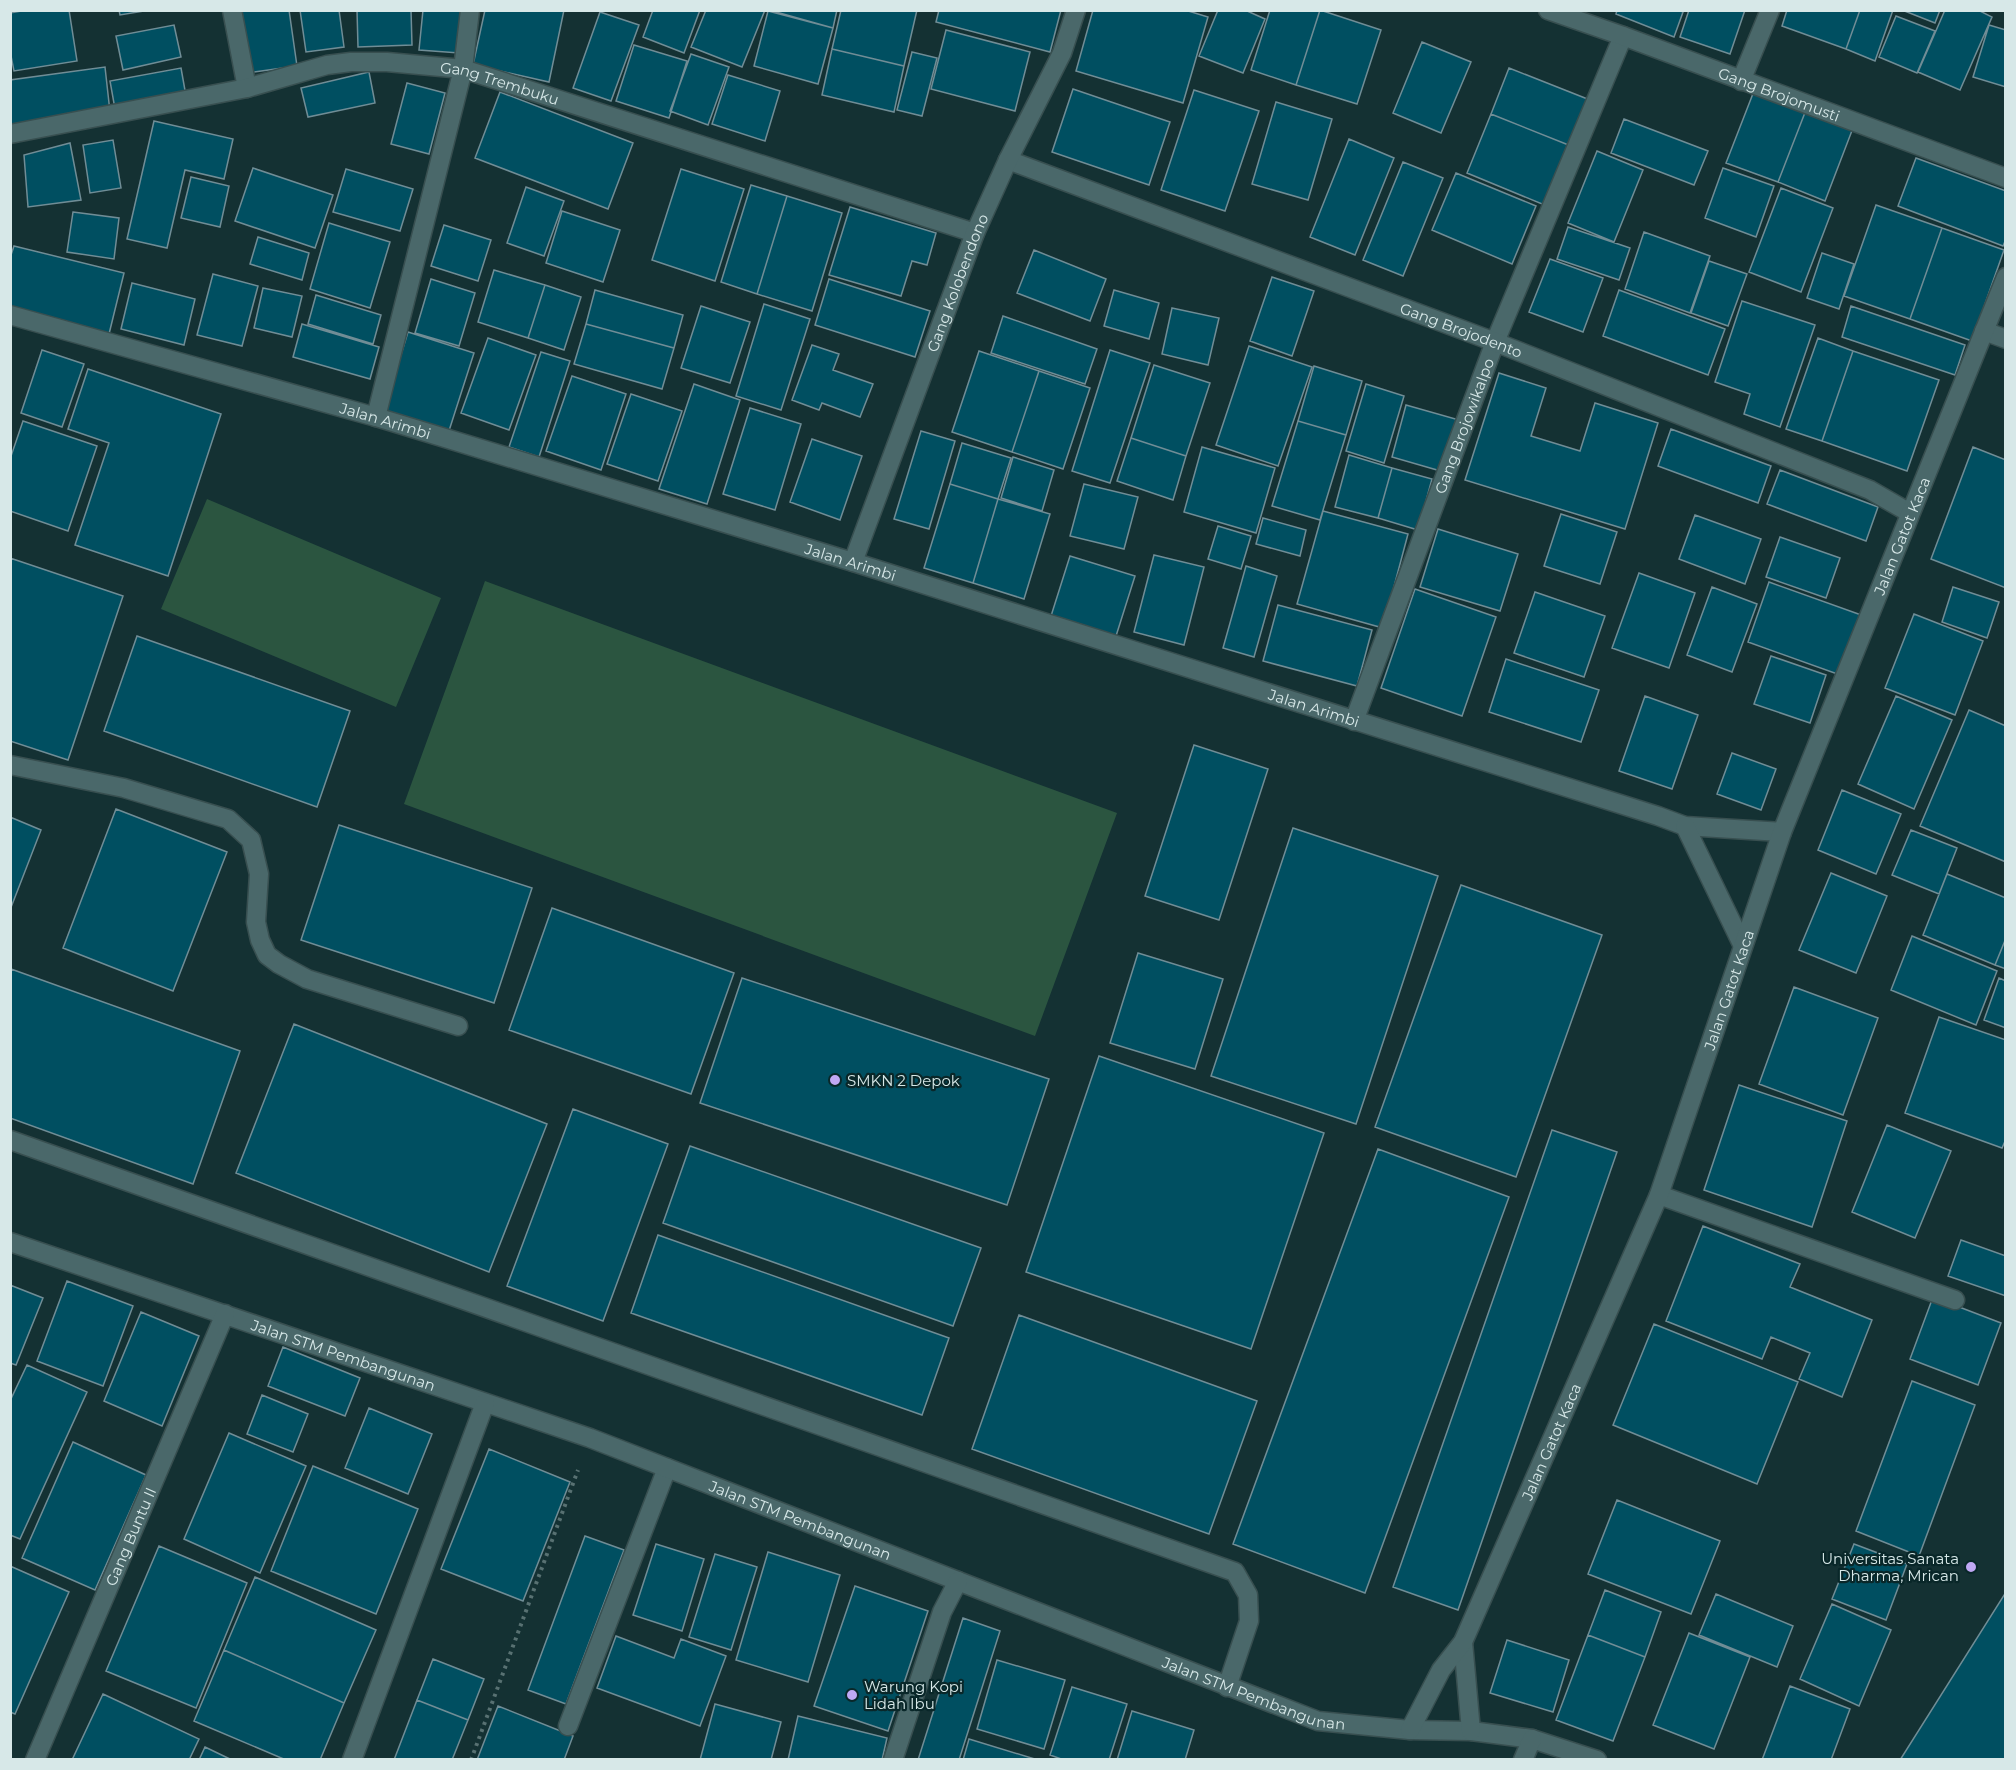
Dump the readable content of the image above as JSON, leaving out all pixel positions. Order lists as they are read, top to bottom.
{
  "streets": {
    "street": [
      "Gang Trembuku",
      "Gang Brojomusti",
      "Gang Kolobendono",
      "Gang Brojodento",
      "Jalan Arimbi",
      "Gang Brojowikalpo",
      "Jalan Gatot Kaca",
      "Jalan STM Pembangunan",
      "Gang Buntu II"
    ]
  },
  "crossings": [
    ["Gang Trembuku", "Gang Kolobendono"],
    ["Gang Brojomusti", "Gang Brojowikalpo"],
    ["Gang Kolobendono", "Gang Brojodento"],
    ["Gang Kolobendono", "Jalan Arimbi"],
    ["Gang Brojodento", "Gang Brojowikalpo"],
    ["Gang Brojodento", "Jalan Gatot Kaca"],
    ["Jalan Arimbi", "Gang Brojowikalpo"],
    ["Jalan Arimbi", "Jalan Gatot Kaca"],
    ["Jalan Gatot Kaca", "Jalan STM Pembangunan"],
    ["Jalan STM Pembangunan", "Gang Buntu II"]
  ],
  "places": ["SMKN 2 Depok", "Universitas Sanata Dharma, Mrican", "Warung Kopi Lidah Ibu"]
}
